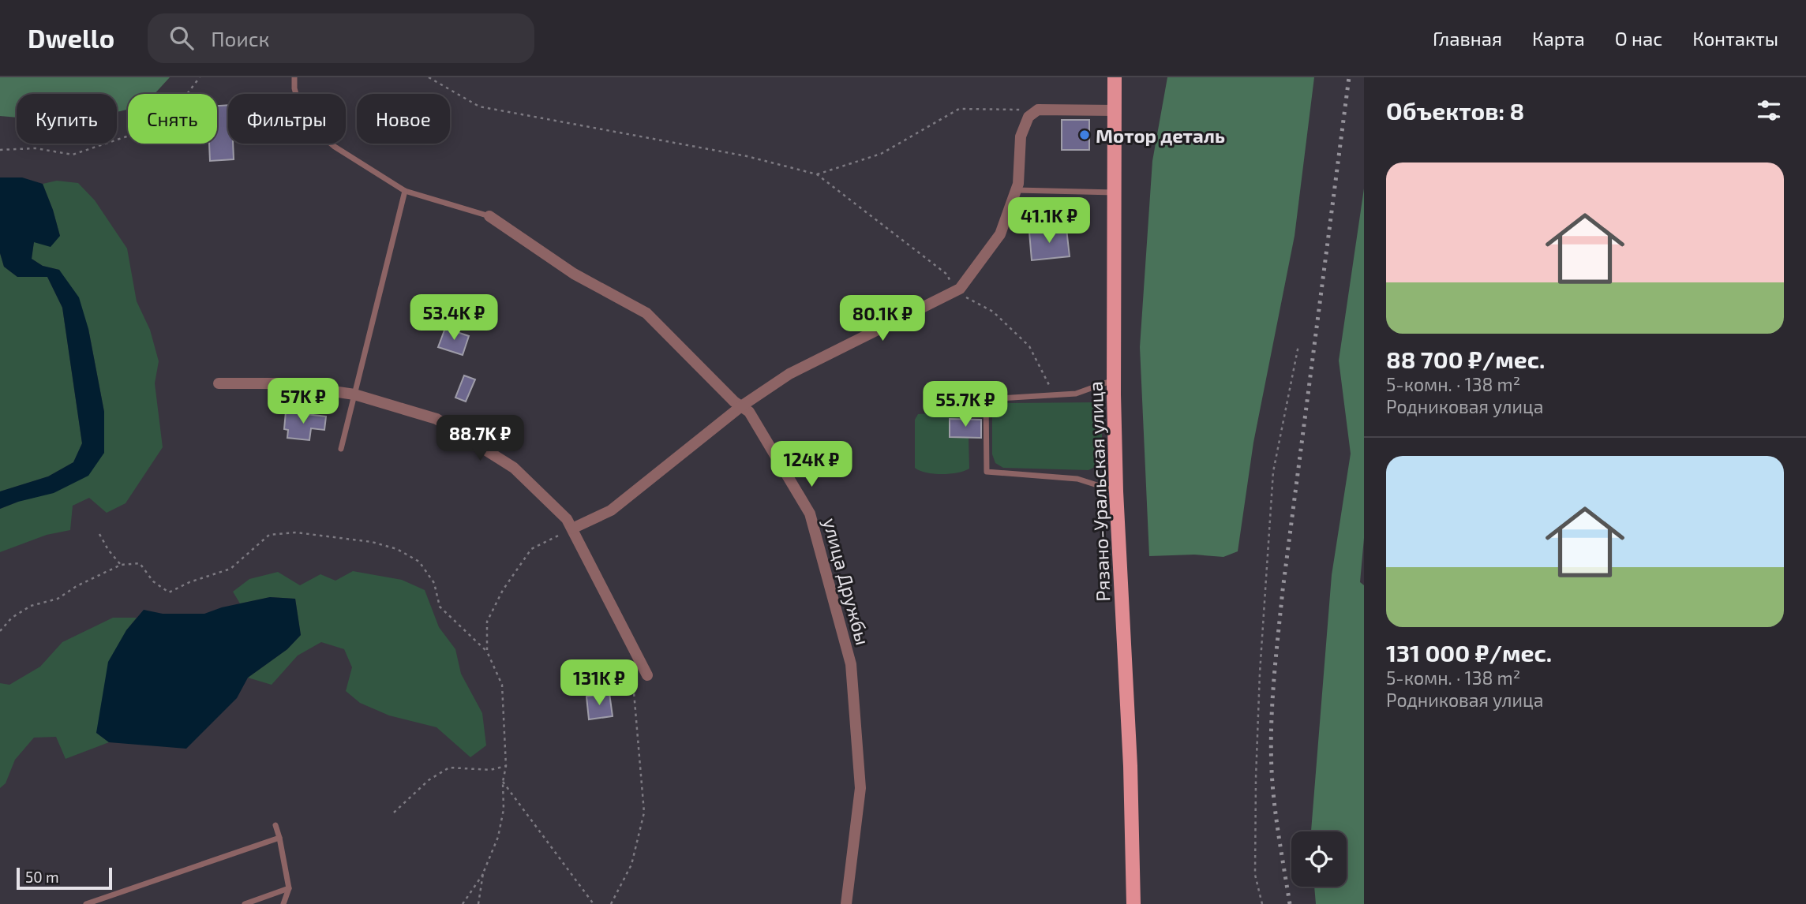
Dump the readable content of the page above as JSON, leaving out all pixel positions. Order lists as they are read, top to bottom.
{
  "streets": {
    "main road": ["Рязано-Уральская улица"],
    "street": ["улица Дружбы"]
  },
  "places": ["Мотор деталь"],
  "scale_bar": "50 m",
  "page": {
    "header": "Dwello",
    "search": "Поиск",
    "nav": [
      "Главная",
      "Карта",
      "О нас",
      "Контакты"
    ],
    "heading": "Объектов: 8",
    "chip": [
      "Купить",
      "Снять",
      "Фильтры",
      "Новое"
    ],
    "list": [
      {
        "name": "88 700 ₽/мес.",
        "note": "5-комн. · 138 m² · Родниковая улица"
      },
      {
        "name": "131 000 ₽/мес.",
        "note": "5-комн. · 138 m² · Родниковая улица"
      }
    ],
    "price": [
      "41.1K ₽",
      "53.4K ₽",
      "80.1K ₽",
      "57K ₽",
      "55.7K ₽",
      "88.7K ₽",
      "124K ₽",
      "131K ₽"
    ],
    "scale": "50 m"
  }
}
